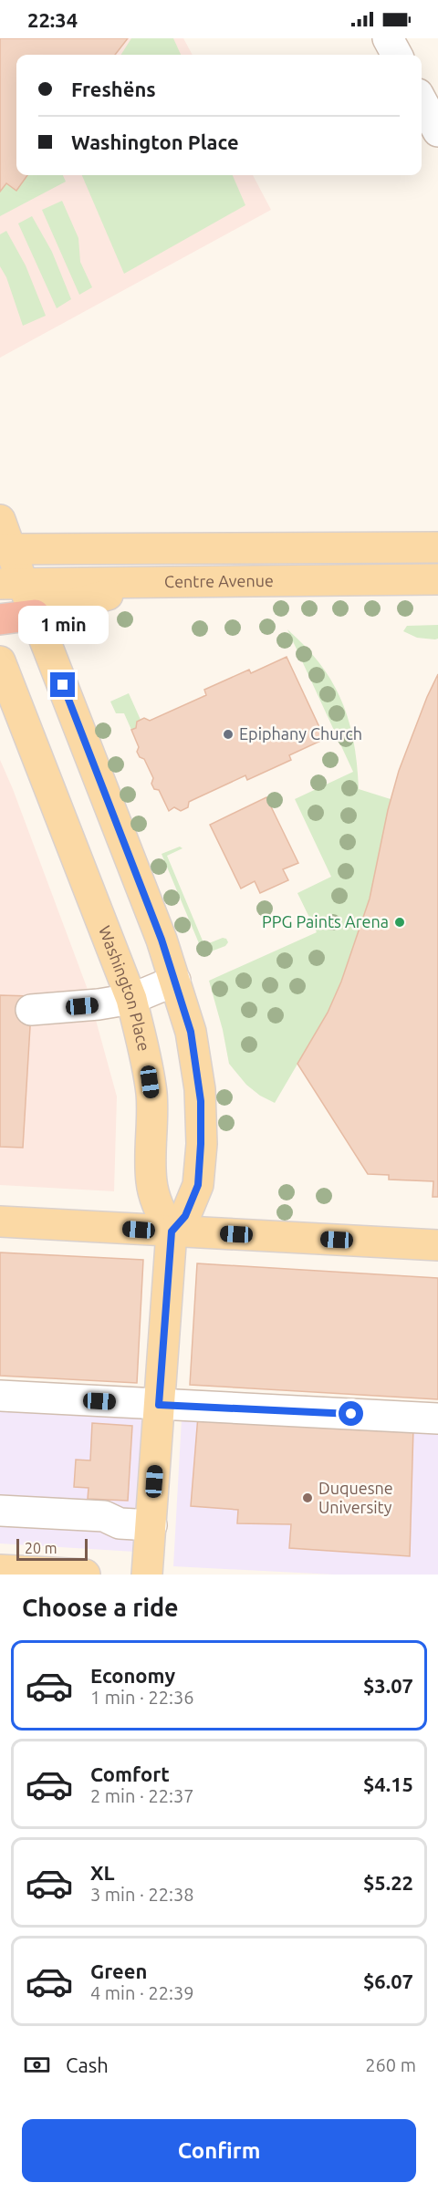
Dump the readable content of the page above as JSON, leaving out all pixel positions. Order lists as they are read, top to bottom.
{
  "streets": {
    "main road": ["Centre Avenue", "Washington Place"]
  },
  "places": ["Epiphany Church", "PPG Paints Arena", "Duquesne University"],
  "scale_bar": "20 m",
  "page": {
    "status": "22:34",
    "banner": ["Freshëns", "Washington Place"],
    "bubble": "1 min",
    "scale": "20 m",
    "heading": "Choose a ride",
    "list": [
      {
        "name": "Economy",
        "note": "1 min · 22:36",
        "value": "$3.07"
      },
      {
        "name": "Comfort",
        "note": "2 min · 22:37",
        "value": "$4.15"
      },
      {
        "name": "XL",
        "note": "3 min · 22:38",
        "value": "$5.22"
      },
      {
        "name": "Green",
        "note": "4 min · 22:39",
        "value": "$6.07"
      }
    ],
    "pay": ["Cash", "260 m"],
    "buttons": "Confirm"
  }
}
